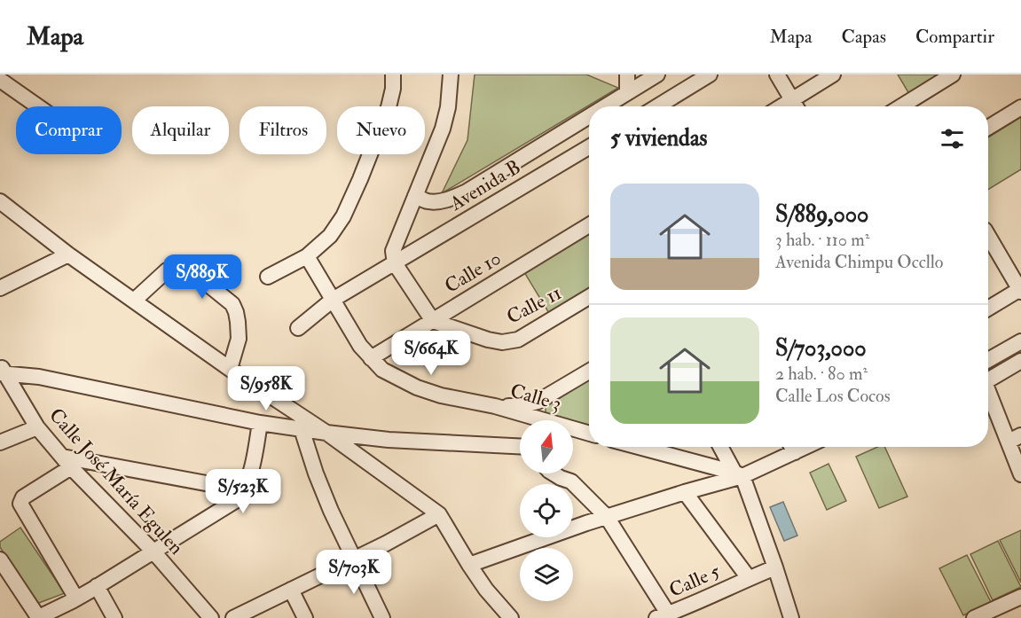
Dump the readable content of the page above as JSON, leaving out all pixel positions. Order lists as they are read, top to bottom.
{
  "streets": {
    "street": [
      "Avenida B",
      "Calle 10",
      "Calle 11",
      "Calle 3",
      "Calle José María Egulen",
      "Calle 5"
    ]
  },
  "crossings": [
    ["Avenida B", "Calle 3"],
    ["Calle 10", "Calle 11"],
    ["Calle 10", "Calle 3"]
  ],
  "north": "top",
  "page": {
    "header": "Mapa",
    "nav": ["Mapa", "Capas", "Compartir"],
    "chip": [
      "Comprar",
      "Alquilar",
      "Filtros",
      "Nuevo"
    ],
    "heading": "5 viviendas",
    "list": [
      {
        "name": "S/889,000",
        "note": "3 hab. · 110 m² · Avenida Chimpu Occllo"
      },
      {
        "name": "S/703,000",
        "note": "2 hab. · 80 m² · Calle Los Cocos"
      }
    ],
    "price": [
      "S/889K",
      "S/664K",
      "S/958K",
      "S/523K",
      "S/703K"
    ]
  }
}
